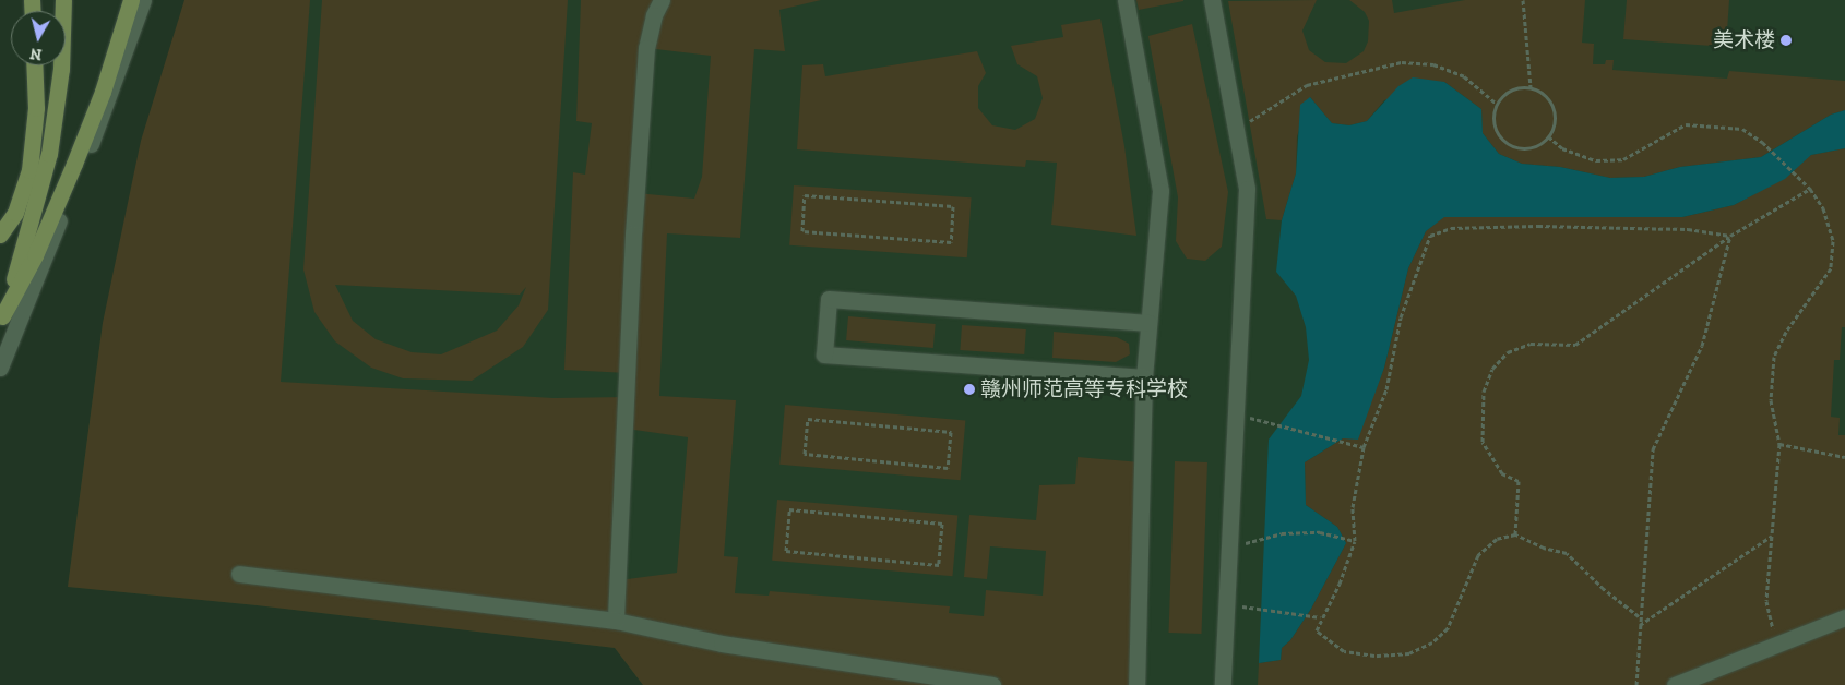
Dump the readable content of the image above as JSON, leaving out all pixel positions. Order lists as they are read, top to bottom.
{
  "places": ["美术楼", "赣州师范高等专科学校"],
  "north": "bottom"
}
